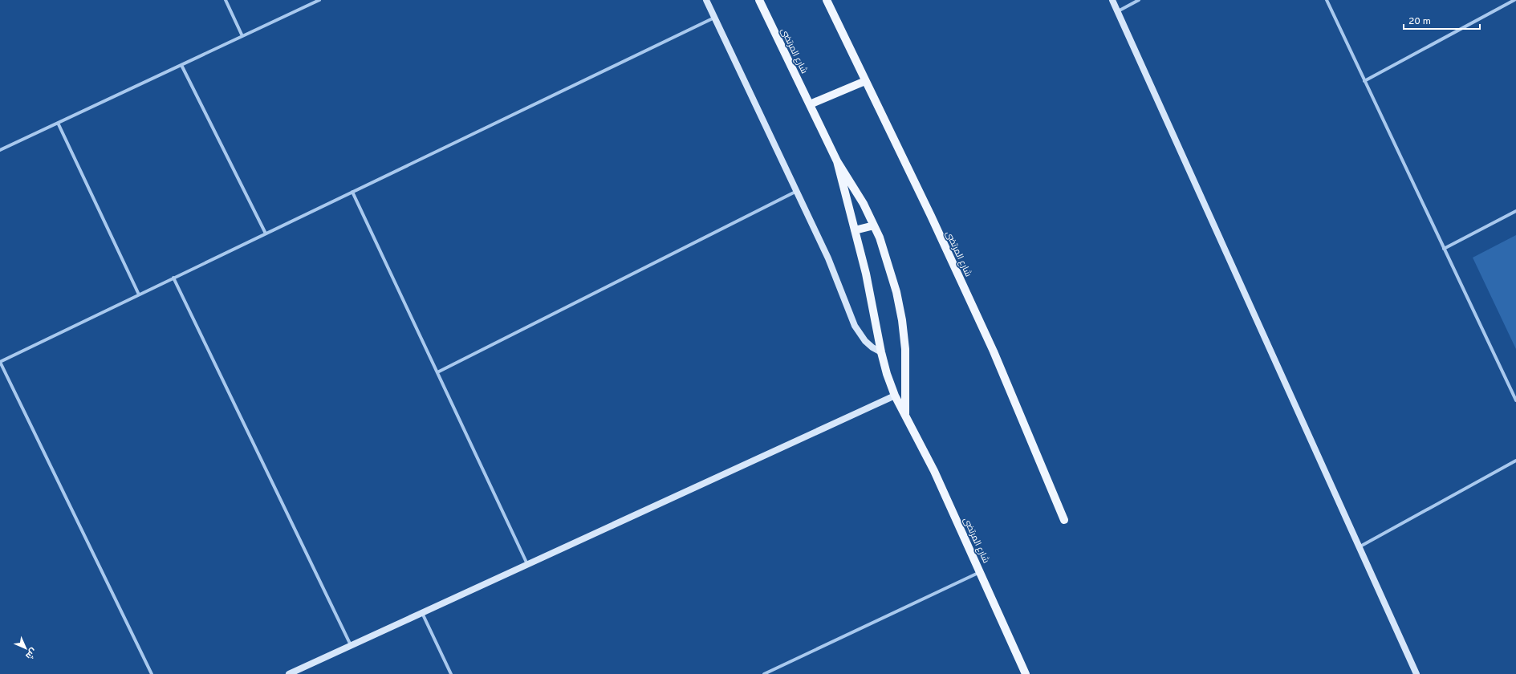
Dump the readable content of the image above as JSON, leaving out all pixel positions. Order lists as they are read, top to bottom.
{
  "streets": {
    "main road": ["شارع المرتضى"]
  },
  "scale_bar": "20 m",
  "north": "bottom right"
}
